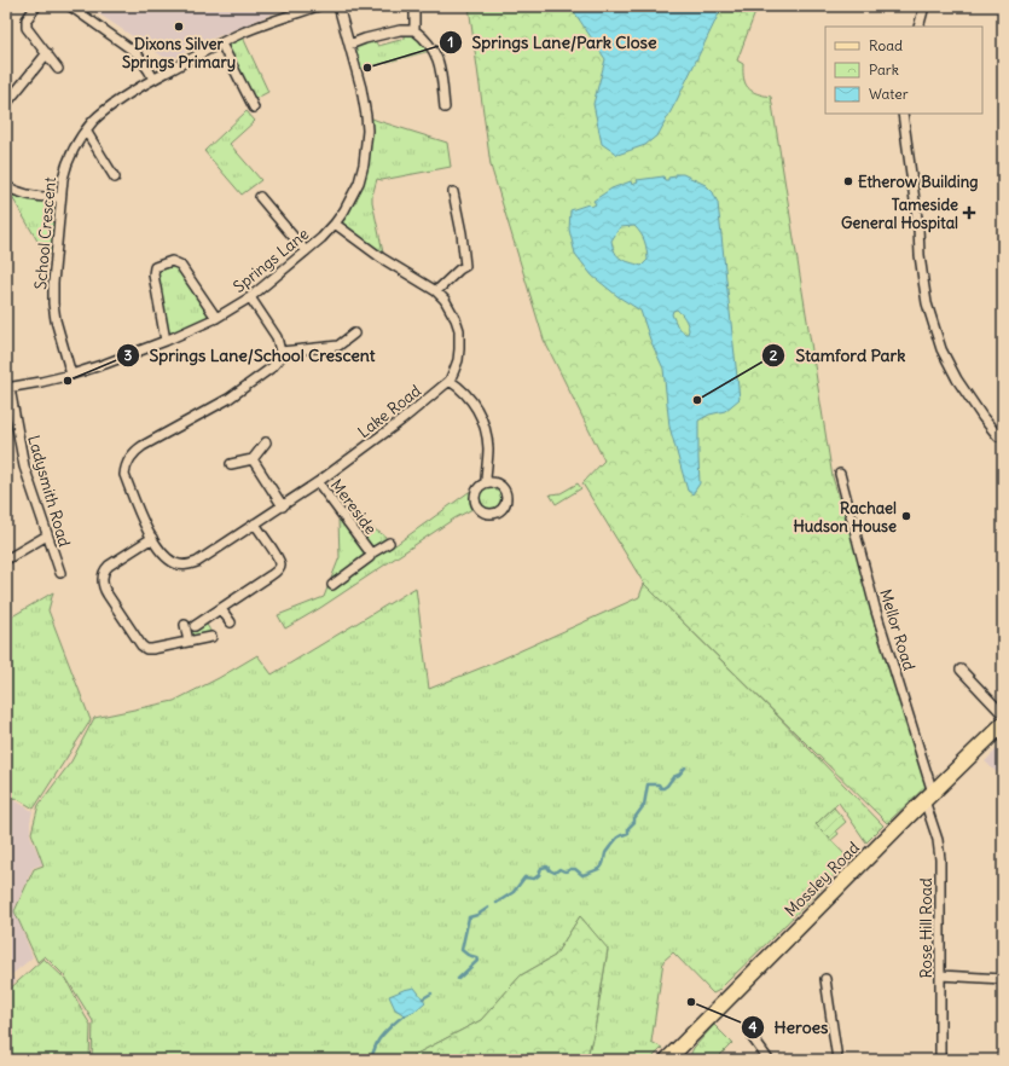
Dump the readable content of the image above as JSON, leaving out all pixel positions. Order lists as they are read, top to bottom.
{
  "streets": {
    "main road": ["Mossley Road"],
    "street": [
      "School Crescent",
      "Springs Lane",
      "Lake Road",
      "Ladysmith Road",
      "Mereside",
      "Mellor Road",
      "Rose Hill Road"
    ]
  },
  "crossings": [
    ["School Crescent", "Springs Lane"],
    ["Springs Lane", "Lake Road"],
    ["Springs Lane", "Ladysmith Road"],
    ["Lake Road", "Mereside"],
    ["Mellor Road", "Mossley Road"],
    ["Mellor Road", "Rose Hill Road"],
    ["Mossley Road", "Rose Hill Road"]
  ],
  "places": {
    "other": [
      "Dixons Silver Springs Primary",
      "Springs Lane/Park Close",
      "Etherow Building",
      "Springs Lane/School Crescent",
      "Stamford Park",
      "Rachael Hudson House",
      "Heroes"
    ],
    "health": ["Tameside General Hospital"]
  },
  "legend": ["Road", "Park", "Water"]
}
